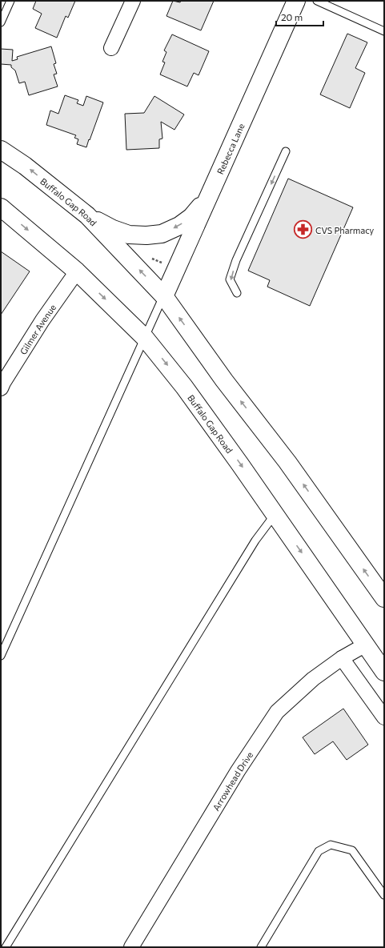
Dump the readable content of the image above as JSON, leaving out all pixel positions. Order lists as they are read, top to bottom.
{
  "streets": {
    "main road": ["Rebecca Lane", "Buffalo Gap Road"],
    "street": ["Gilmer Avenue", "Arrowhead Drive"]
  },
  "crossings": [
    ["Rebecca Lane", "Buffalo Gap Road"],
    ["Buffalo Gap Road", "Gilmer Avenue"],
    ["Buffalo Gap Road", "Arrowhead Drive"]
  ],
  "places": {
    "pharmacy": ["CVS Pharmacy"]
  },
  "scale_bar": "20 m"
}
